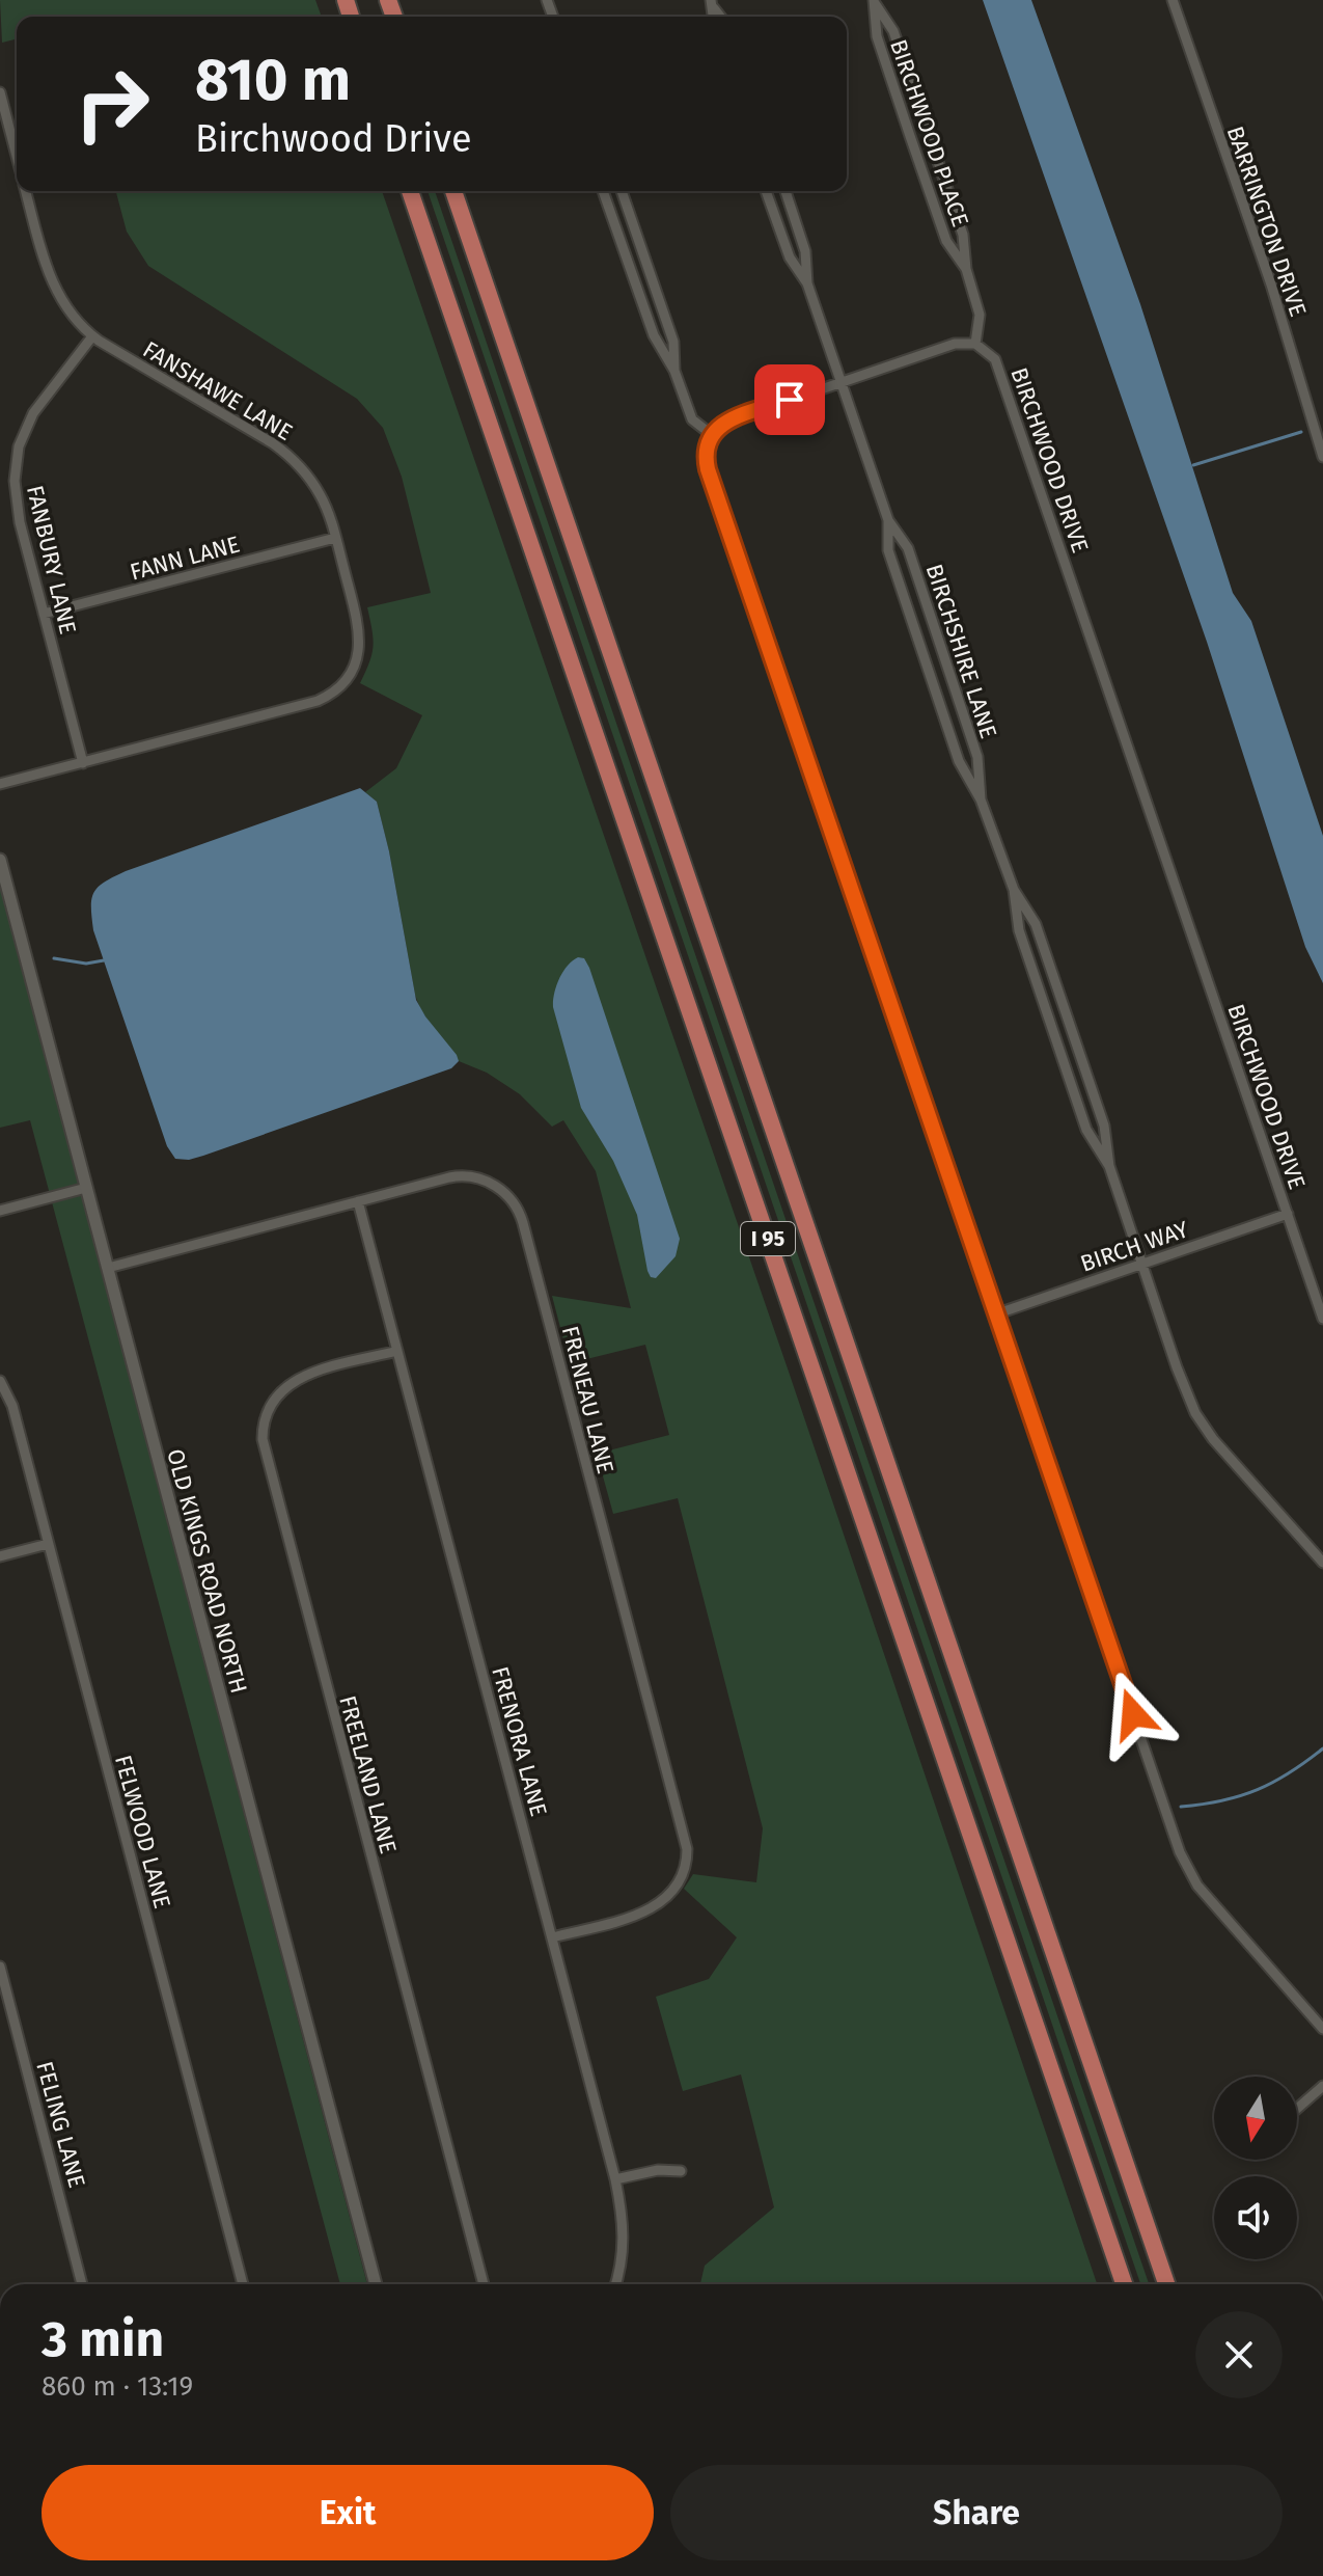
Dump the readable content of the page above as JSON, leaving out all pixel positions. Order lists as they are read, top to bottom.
{
  "streets": {
    "highway": ["I 95"],
    "street": [
      "BIRCHWOOD PLACE",
      "BARRINGTON DRIVE",
      "FANSHAWE LANE",
      "BIRCHWOOD DRIVE",
      "FANN LANE",
      "FANBURY LANE",
      "BIRCHSHIRE LANE",
      "BIRCH WAY",
      "FRENEAU LANE",
      "OLD KINGS ROAD NORTH",
      "FRENORA LANE",
      "FREELAND LANE",
      "FELWOOD LANE",
      "FELING LANE"
    ]
  },
  "crossings": [
    ["BIRCHWOOD PLACE", "BIRCHWOOD DRIVE"],
    ["FANSHAWE LANE", "FANN LANE"],
    ["FANSHAWE LANE", "FANBURY LANE"],
    ["BIRCHWOOD DRIVE", "BIRCH WAY"],
    ["FANN LANE", "FANBURY LANE"],
    ["BIRCHSHIRE LANE", "BIRCH WAY"],
    ["FRENEAU LANE", "OLD KINGS ROAD NORTH"],
    ["FRENEAU LANE", "FRENORA LANE"],
    ["FRENORA LANE", "FREELAND LANE"]
  ],
  "north": "bottom",
  "page": {
    "turn": ["810 m", "Birchwood Drive"],
    "heading": ["3 min", "860 m · 13:19"],
    "buttons": ["Exit", "Share"]
  }
}
